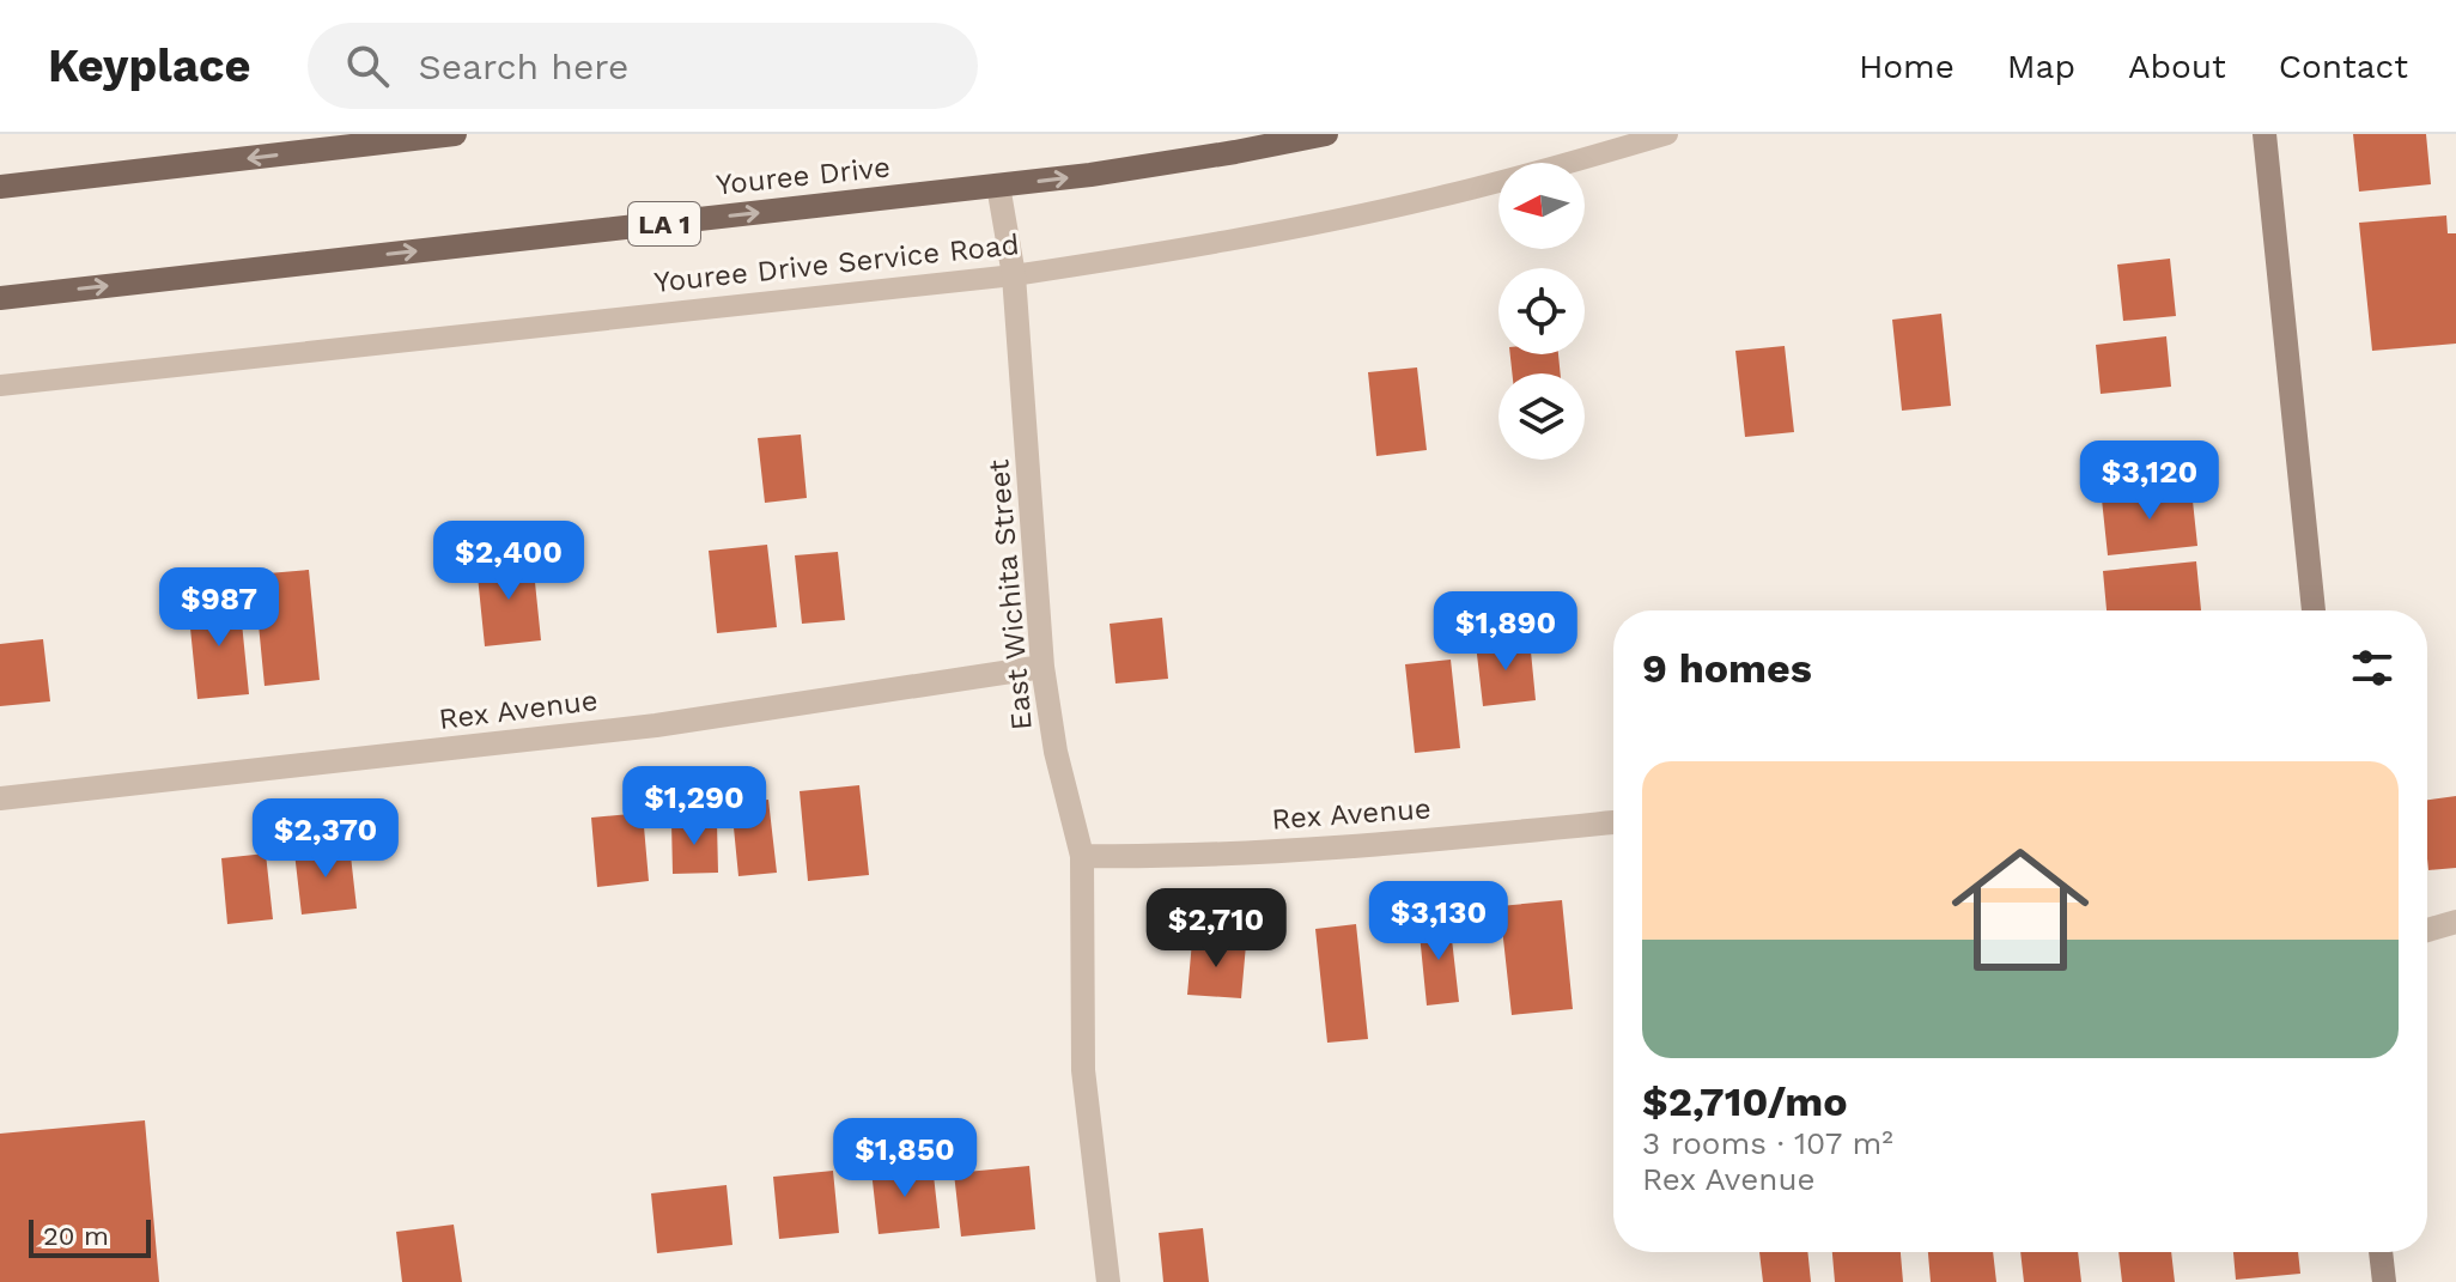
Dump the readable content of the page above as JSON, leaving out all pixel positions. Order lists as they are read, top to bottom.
{
  "streets": {
    "main road": ["Youree Drive", "LA 1"],
    "street": ["East Wichita Street", "Rex Avenue"],
    "lane": ["Youree Drive Service Road"]
  },
  "crossings": [
    ["Youree Drive", "East Wichita Street"],
    ["Youree Drive Service Road", "East Wichita Street"],
    ["East Wichita Street", "Rex Avenue"]
  ],
  "scale_bar": "20 m",
  "north": "left",
  "page": {
    "header": "Keyplace",
    "search": "Search here",
    "nav": [
      "Home",
      "Map",
      "About",
      "Contact"
    ],
    "price": [
      "$3,120",
      "$2,400",
      "$987",
      "$1,890",
      "$1,290",
      "$2,370",
      "$3,130",
      "$2,710",
      "$1,850"
    ],
    "heading": "9 homes",
    "list": [
      {
        "name": "$2,710/mo",
        "note": "3 rooms · 107 m² · Rex Avenue"
      }
    ],
    "scale": "20 m"
  }
}
